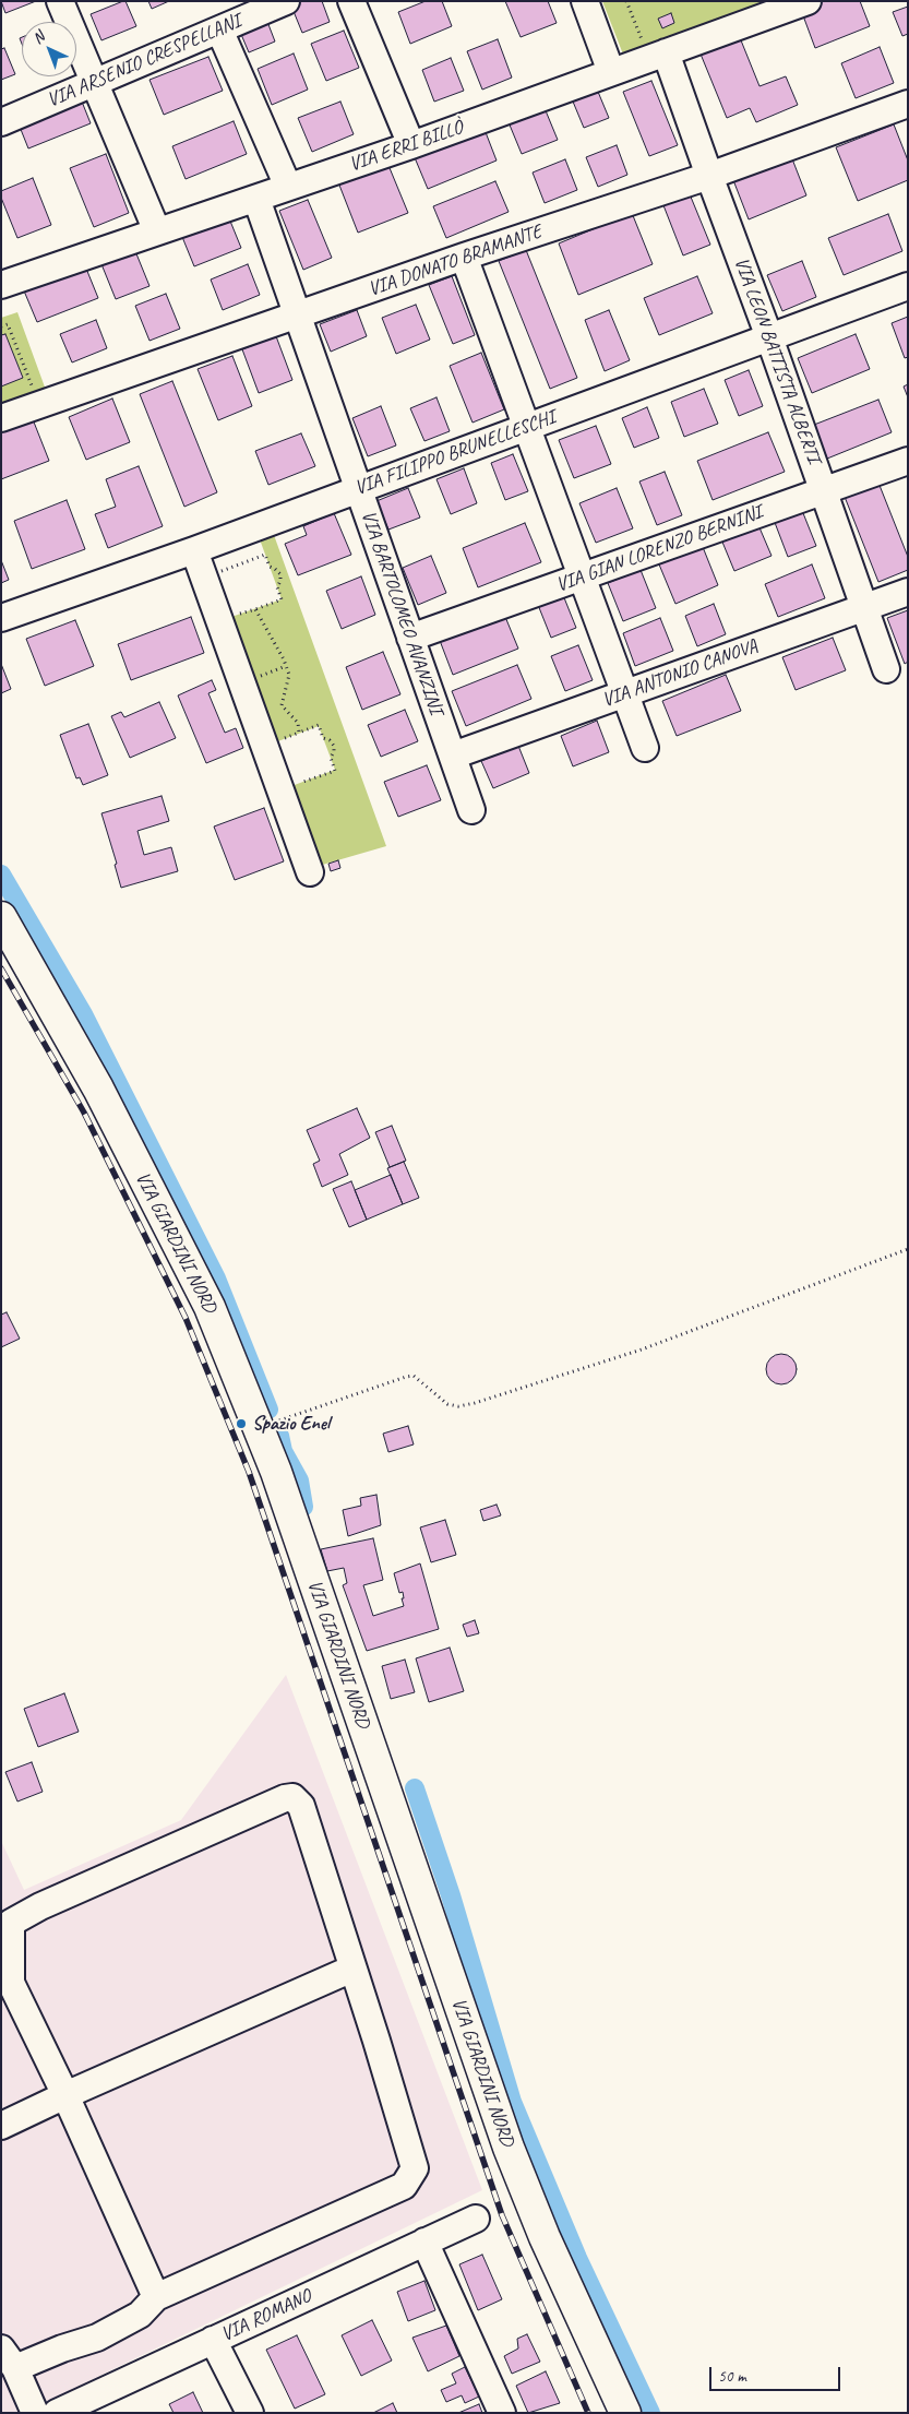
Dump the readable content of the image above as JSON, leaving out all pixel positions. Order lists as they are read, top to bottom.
{
  "streets": {
    "main road": ["VIA GIARDINI NORD"],
    "street": [
      "VIA ARSENIO CRESPELLANI",
      "VIA ERRI BILLÒ",
      "VIA DONATO BRAMANTE",
      "VIA LEON BATTISTA ALBERTI",
      "VIA FILIPPO BRUNELLESCHI",
      "VIA GIAN LORENZO BERNINI",
      "VIA BARTOLOMEO AVANZINI",
      "VIA ANTONIO CANOVA",
      "VIA ROMANO"
    ]
  },
  "crossings": [
    ["VIA ERRI BILLÒ", "VIA LEON BATTISTA ALBERTI"],
    ["VIA ERRI BILLÒ", "VIA BARTOLOMEO AVANZINI"],
    ["VIA DONATO BRAMANTE", "VIA LEON BATTISTA ALBERTI"],
    ["VIA DONATO BRAMANTE", "VIA BARTOLOMEO AVANZINI"],
    ["VIA LEON BATTISTA ALBERTI", "VIA FILIPPO BRUNELLESCHI"],
    ["VIA LEON BATTISTA ALBERTI", "VIA GIAN LORENZO BERNINI"],
    ["VIA LEON BATTISTA ALBERTI", "VIA ANTONIO CANOVA"],
    ["VIA FILIPPO BRUNELLESCHI", "VIA BARTOLOMEO AVANZINI"],
    ["VIA GIAN LORENZO BERNINI", "VIA BARTOLOMEO AVANZINI"],
    ["VIA BARTOLOMEO AVANZINI", "VIA ANTONIO CANOVA"]
  ],
  "places": ["Spazio Enel"],
  "scale_bar": "50 m",
  "north": "top left"
}
